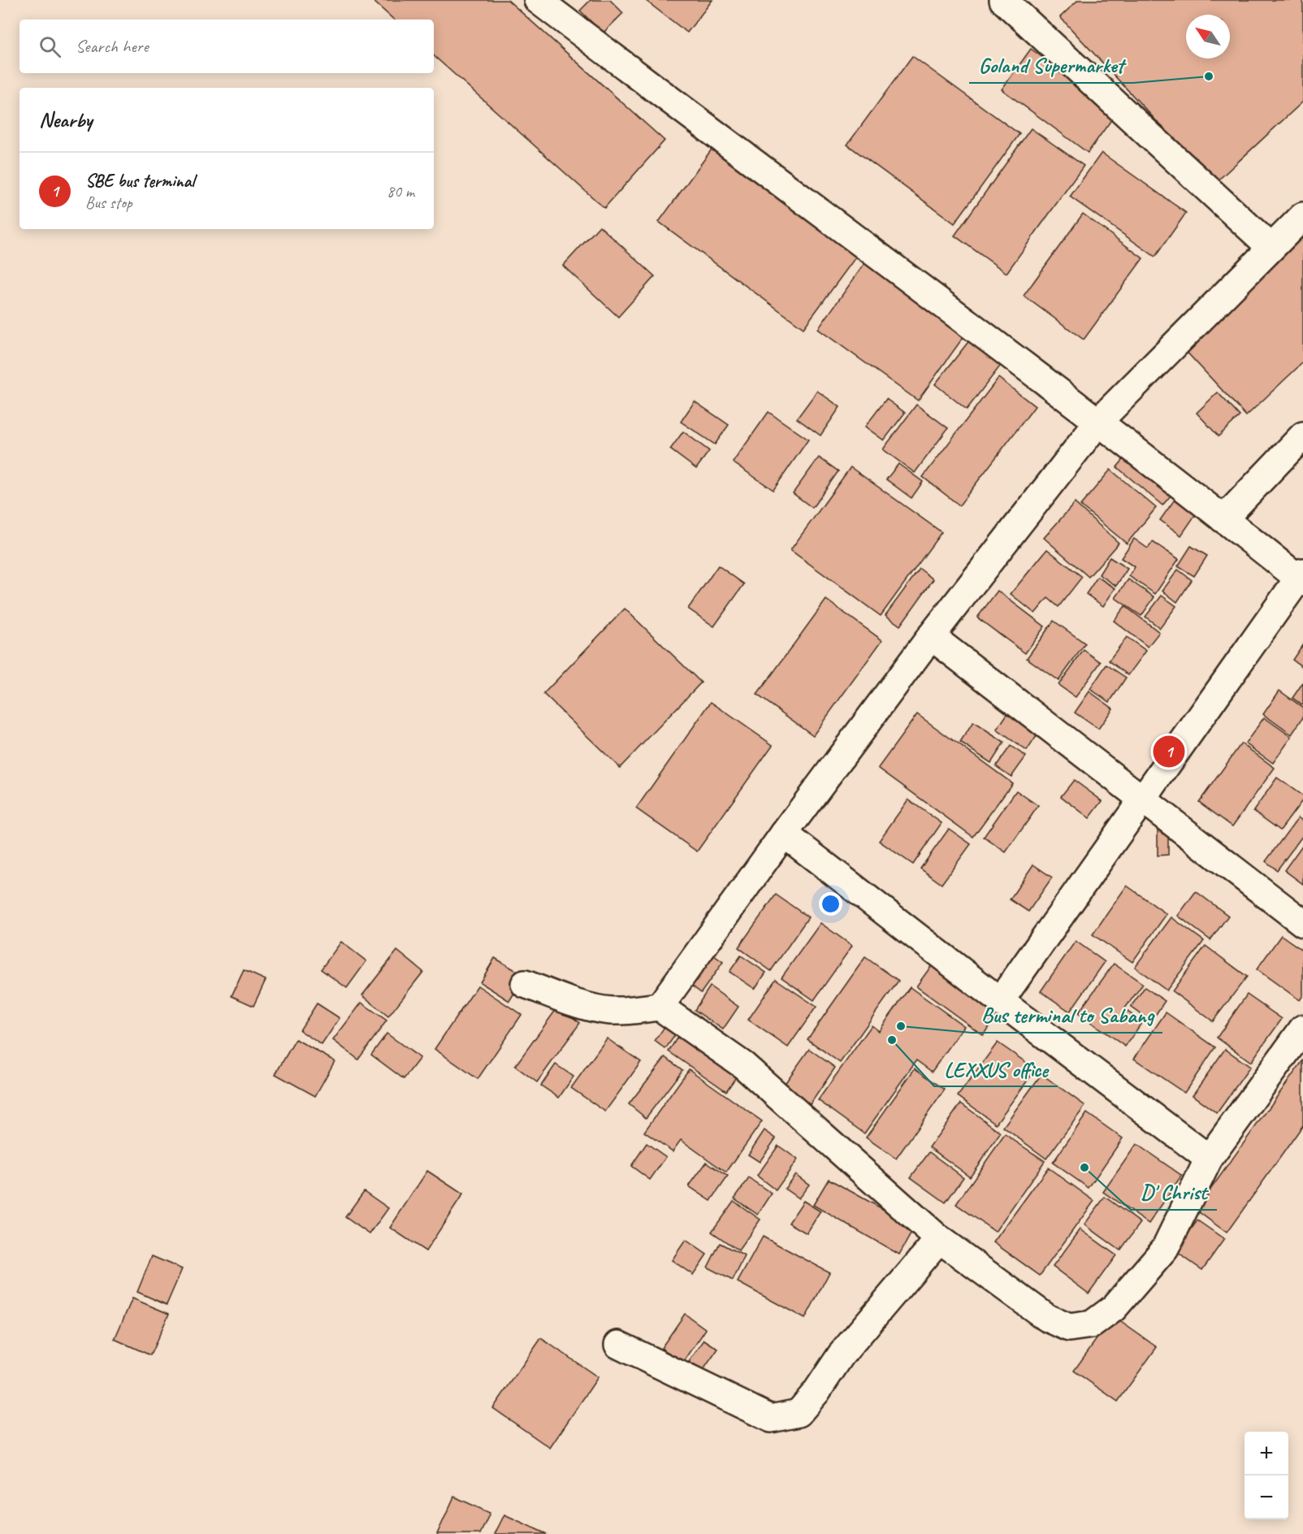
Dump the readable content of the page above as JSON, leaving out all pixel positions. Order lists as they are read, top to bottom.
{
  "places": [
    "Goland Supermarket",
    "Bus terminal to Sabang",
    "LEXXUS office",
    "D' Christ"
  ],
  "north": "top left",
  "page": {
    "search": "Search here",
    "heading": "Nearby",
    "list": [
      {
        "mark": "1",
        "name": "SBE bus terminal",
        "note": "Bus stop",
        "value": "80 m"
      }
    ],
    "pins": "1",
    "map_buttons": ["+", "−"]
  }
}
